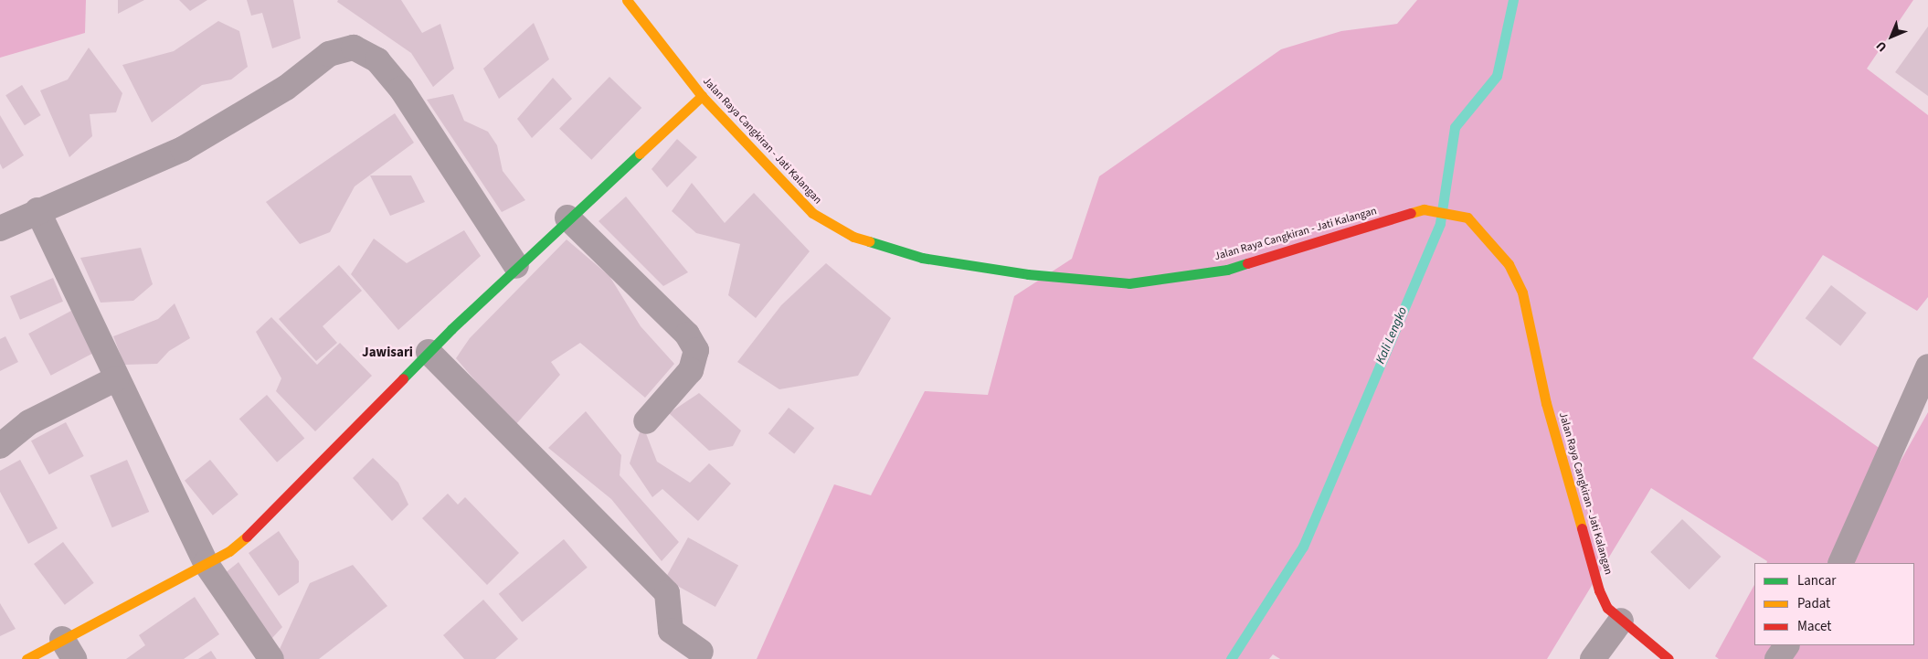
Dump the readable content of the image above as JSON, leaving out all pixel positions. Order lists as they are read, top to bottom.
{
  "streets": {
    "street": ["Jalan Raya Cangkiran - Jati Kalangan"]
  },
  "districts": ["Jawisari"],
  "water": ["Kali Lengko"],
  "legend": ["Lancar", "Padat", "Macet"],
  "north": "bottom left"
}
